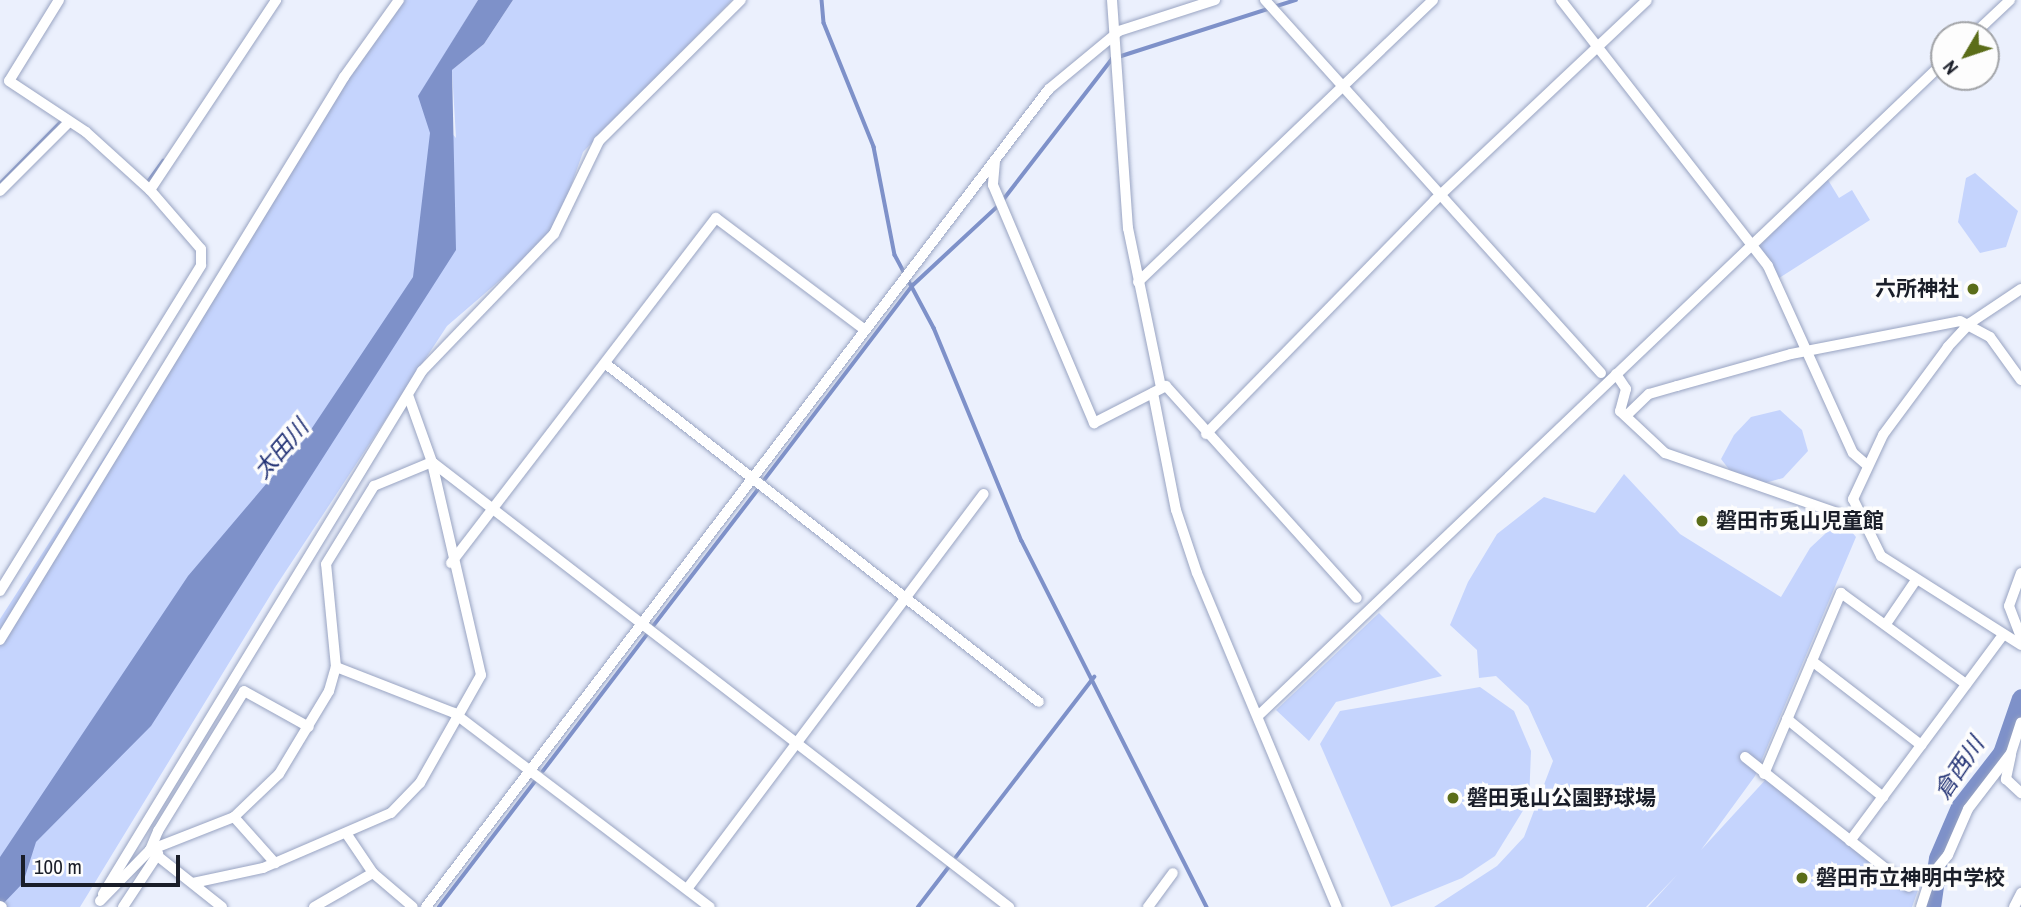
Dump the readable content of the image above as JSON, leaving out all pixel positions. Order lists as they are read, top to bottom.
{
  "water": ["太田川", "倉西川"],
  "places": [
    "六所神社",
    "磐田市兎山児童館",
    "磐田兎山公園野球場",
    "磐田市立神明中学校"
  ],
  "scale_bar": "100 m",
  "north": "bottom left"
}
